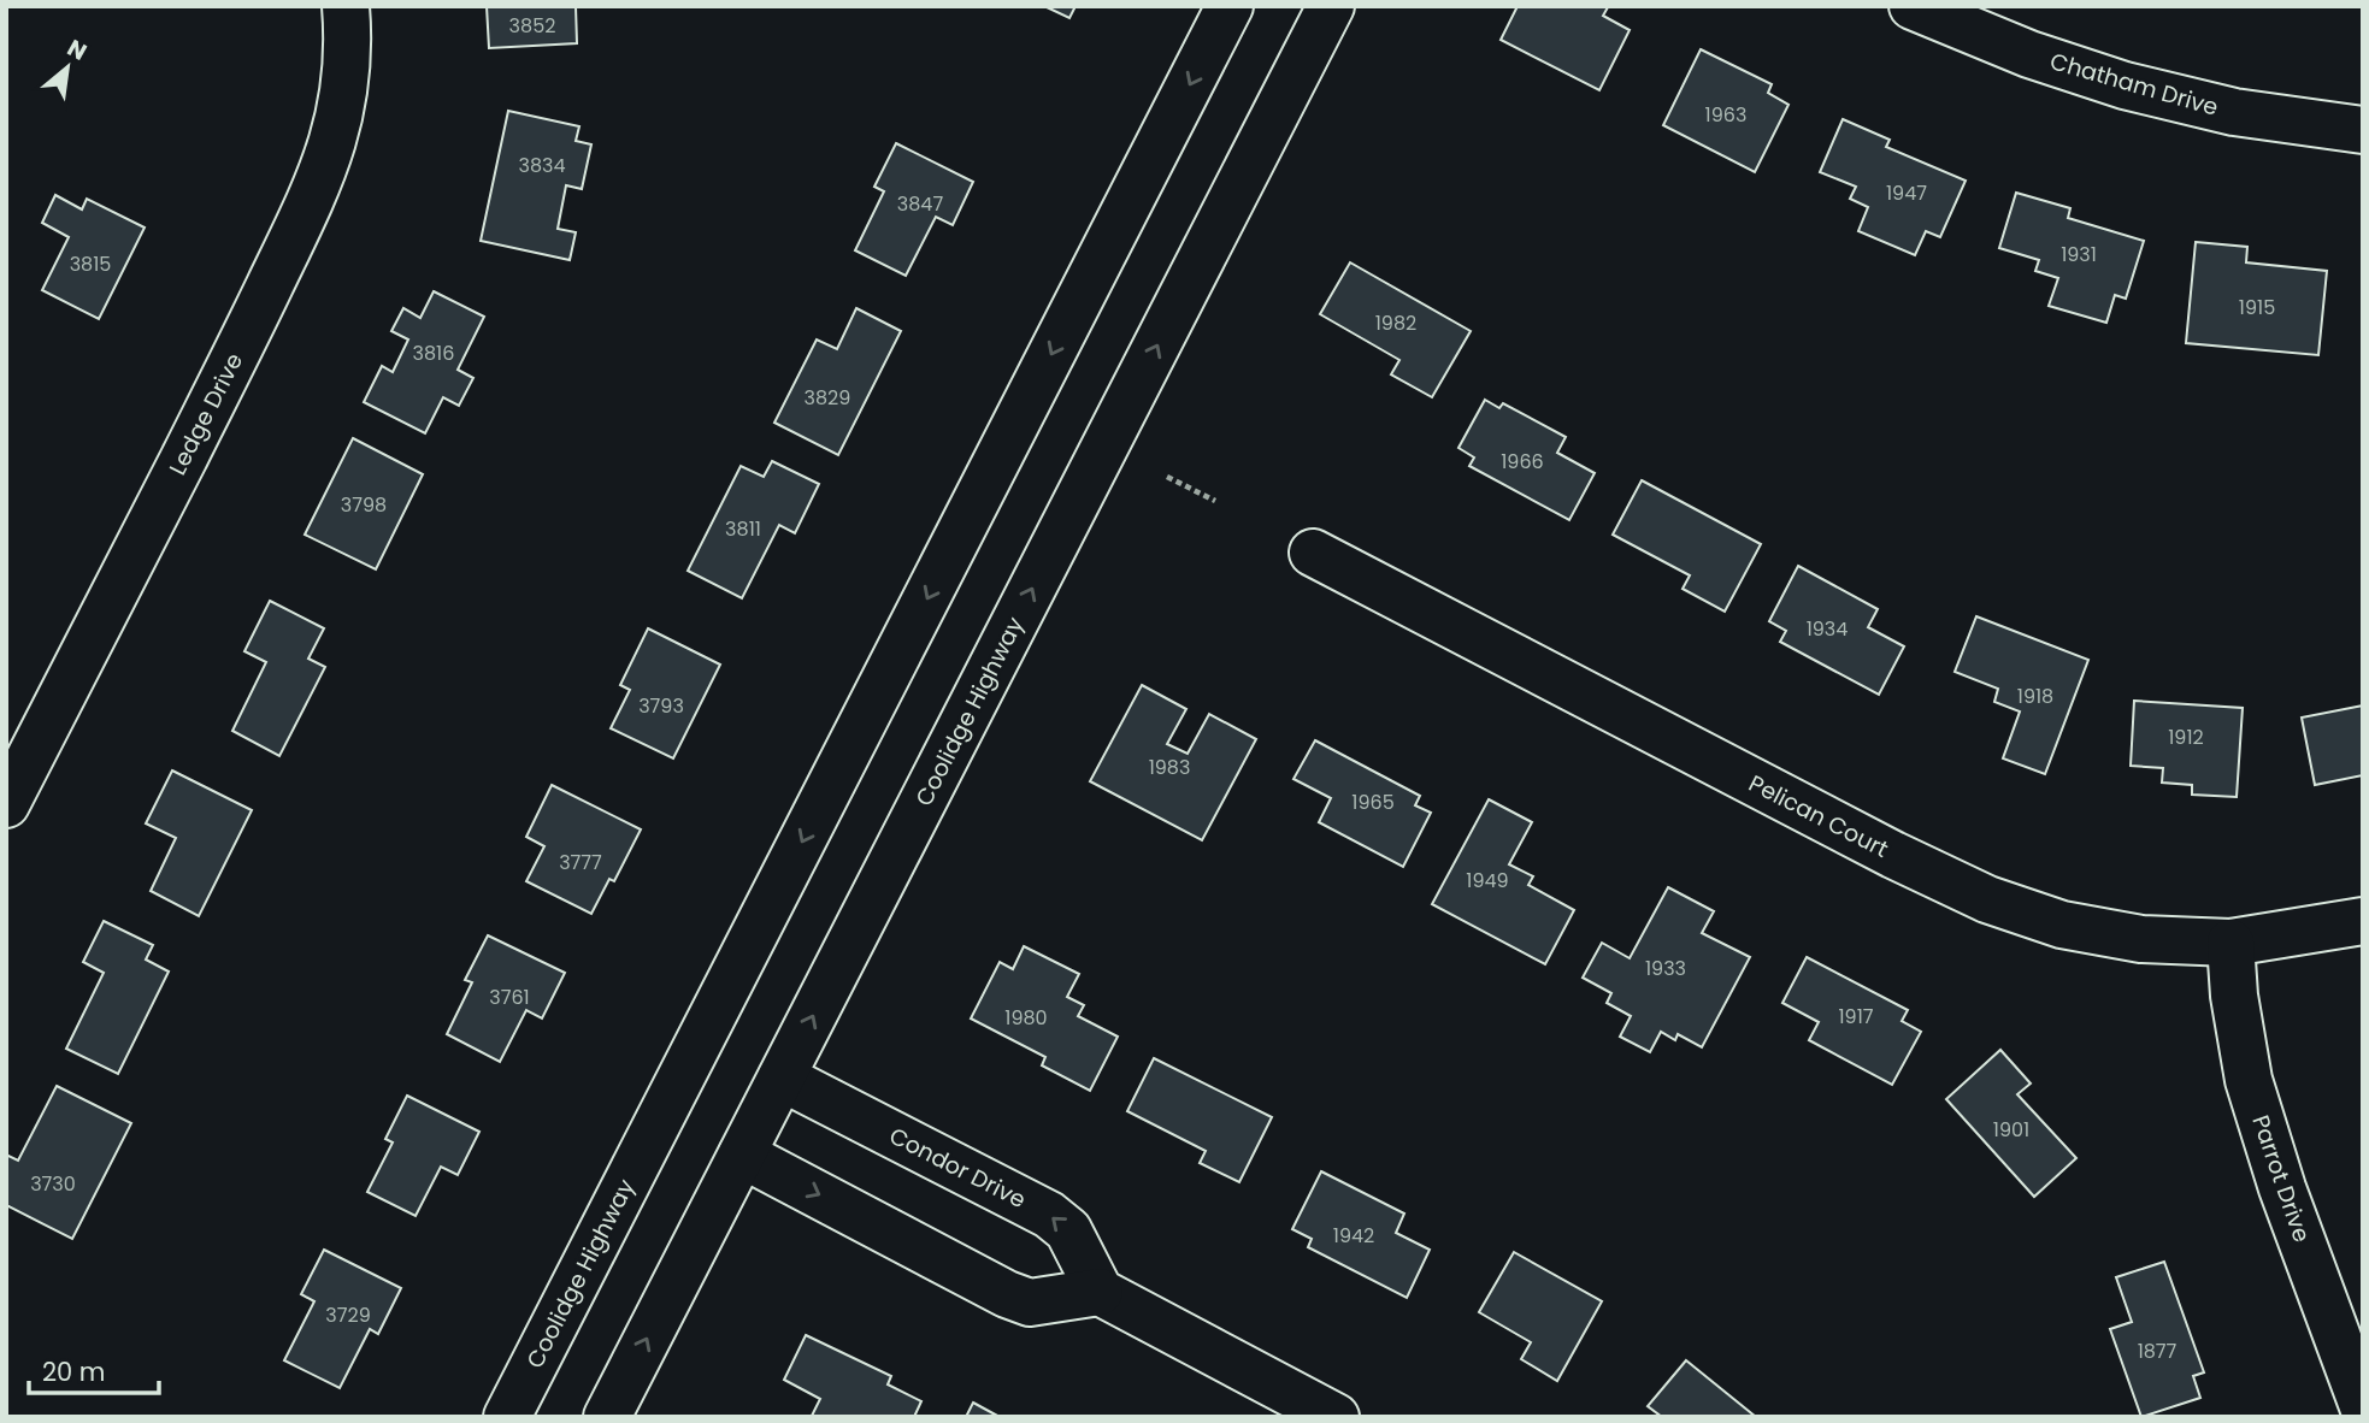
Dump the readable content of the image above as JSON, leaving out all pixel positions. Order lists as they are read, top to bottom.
{
  "streets": {
    "street": [
      "Chatham Drive",
      "Ledge Drive",
      "Coolidge Highway",
      "Pelican Court",
      "Condor Drive",
      "Parrot Drive"
    ]
  },
  "crossings": [
    ["Coolidge Highway", "Condor Drive"],
    ["Pelican Court", "Parrot Drive"]
  ],
  "house_numbers": [
    "3852",
    "1963",
    "3834",
    "1947",
    "3847",
    "1931",
    "3815",
    "1915",
    "1982",
    "3816",
    "3829",
    "1966",
    "3798",
    "3811",
    "1934",
    "1918",
    "3793",
    "1912",
    "1983",
    "1965",
    "3777",
    "1949",
    "1933",
    "3761",
    "1917",
    "1980",
    "1901",
    "3730",
    "1942",
    "3729",
    "1877"
  ],
  "scale_bar": "20 m",
  "north": "top right"
}
